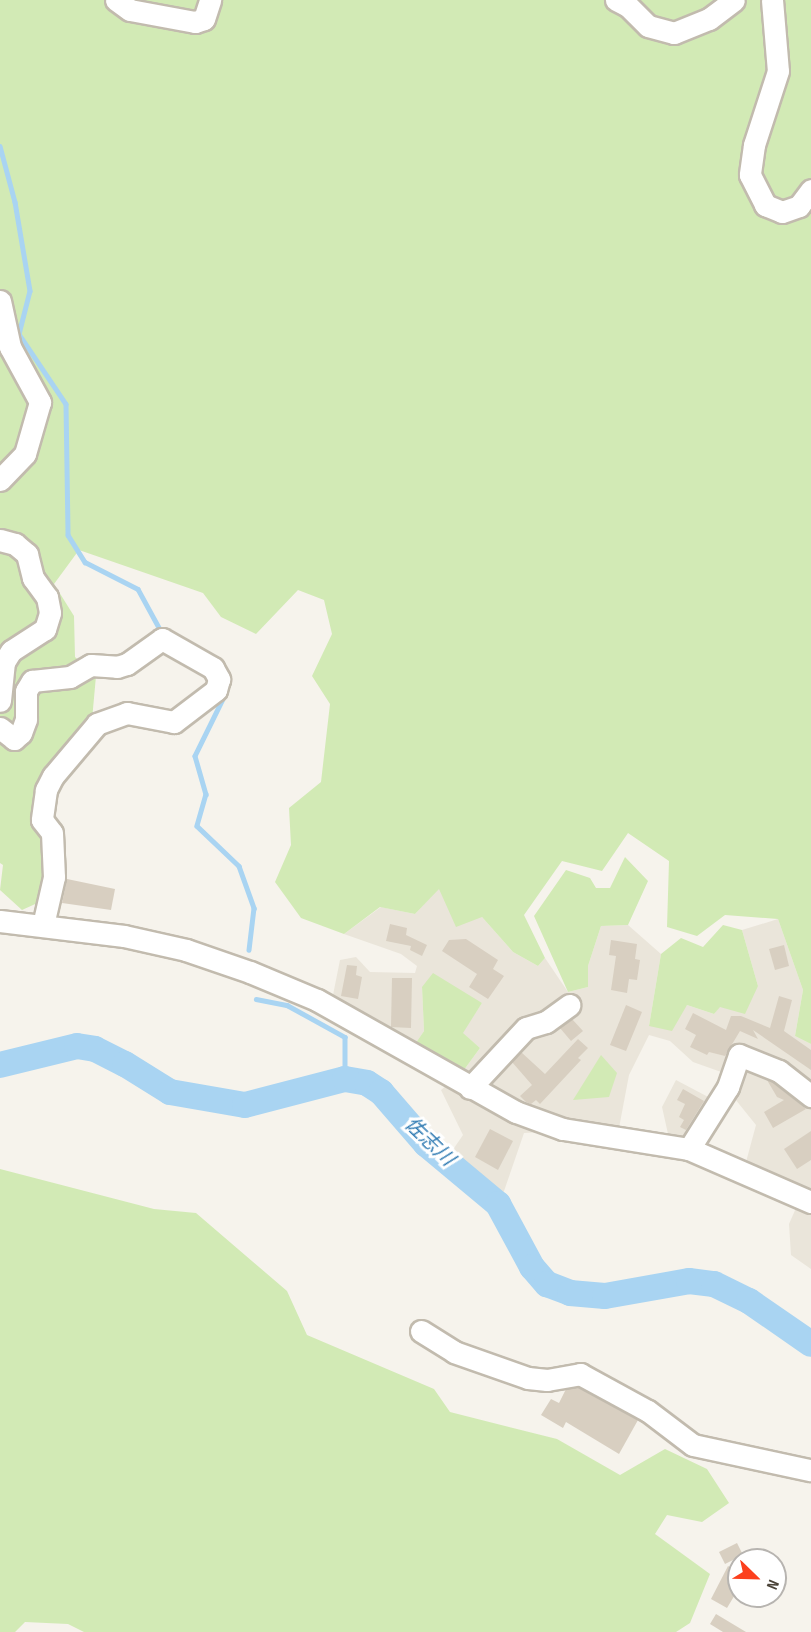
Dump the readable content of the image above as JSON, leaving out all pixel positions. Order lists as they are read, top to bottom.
{
  "water": ["佐志川"],
  "north": "bottom right"
}
